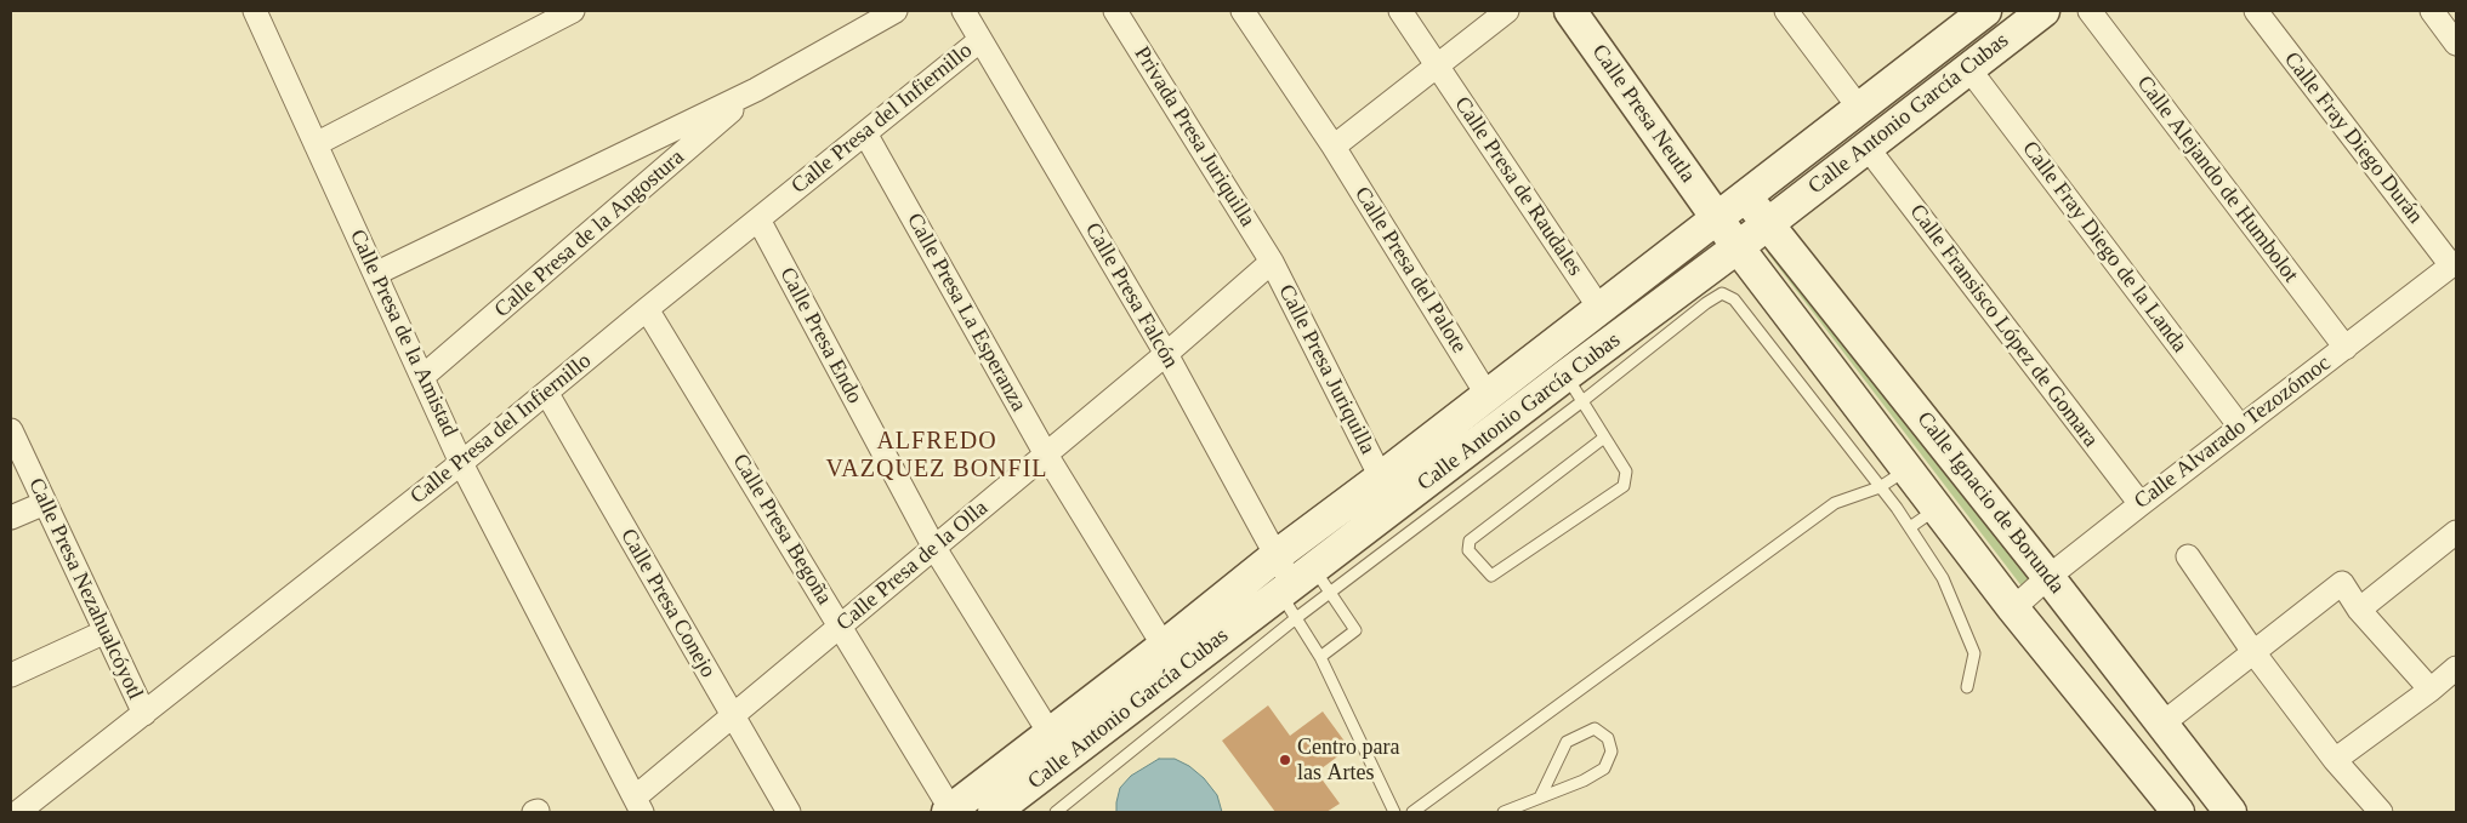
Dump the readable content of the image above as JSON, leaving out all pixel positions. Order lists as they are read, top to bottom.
{
  "streets": {
    "street": [
      "Calle Presa Neutla",
      "Calle Antonio García Cubas",
      "Calle Presa del Infiernillo",
      "Privada Presa Juriquilla",
      "Calle Fray Diego Durán",
      "Calle Alejando de Humbolot",
      "Calle Presa de Raudales",
      "Calle Presa de la Angostura",
      "Calle Fray Diego de la Landa",
      "Calle Presa del Palote",
      "Calle Presa Falcón",
      "Calle Presa La Esperanza",
      "Calle Fransisco López de Gomara",
      "Calle Presa de la Amistad",
      "Calle Presa Endo",
      "Calle Presa Juriquilla",
      "Calle Alvarado Tezozómoc",
      "Calle Ignacio de Borunda",
      "Calle Presa Begoña",
      "Calle Presa de la Olla",
      "Calle Presa Nezahualcóyotl",
      "Calle Presa Conejo"
    ]
  },
  "crossings": [
    ["Calle Presa Neutla", "Calle Antonio García Cubas"],
    ["Calle Presa Neutla", "Calle Ignacio de Borunda"],
    ["Calle Antonio García Cubas", "Calle Presa de Raudales"],
    ["Calle Antonio García Cubas", "Calle Fray Diego de la Landa"],
    ["Calle Antonio García Cubas", "Calle Presa del Palote"],
    ["Calle Antonio García Cubas", "Calle Presa Falcón"],
    ["Calle Antonio García Cubas", "Calle Presa La Esperanza"],
    ["Calle Antonio García Cubas", "Calle Fransisco López de Gomara"],
    ["Calle Antonio García Cubas", "Calle Presa Endo"],
    ["Calle Antonio García Cubas", "Calle Presa Juriquilla"],
    ["Calle Antonio García Cubas", "Calle Ignacio de Borunda"],
    ["Calle Antonio García Cubas", "Calle Presa Begoña"],
    ["Calle Presa del Infiernillo", "Calle Presa Falcón"],
    ["Calle Presa del Infiernillo", "Calle Presa La Esperanza"],
    ["Calle Presa del Infiernillo", "Calle Presa de la Amistad"],
    ["Calle Presa del Infiernillo", "Calle Presa Endo"],
    ["Calle Presa del Infiernillo", "Calle Presa Begoña"],
    ["Calle Presa del Infiernillo", "Calle Presa Nezahualcóyotl"],
    ["Calle Presa del Infiernillo", "Calle Presa Conejo"],
    ["Privada Presa Juriquilla", "Calle Presa Juriquilla"],
    ["Privada Presa Juriquilla", "Calle Presa de la Olla"],
    ["Calle Fray Diego Durán", "Calle Alvarado Tezozómoc"],
    ["Calle Alejando de Humbolot", "Calle Alvarado Tezozómoc"],
    ["Calle Presa de la Angostura", "Calle Presa de la Amistad"],
    ["Calle Fray Diego de la Landa", "Calle Alvarado Tezozómoc"],
    ["Calle Presa Falcón", "Calle Presa de la Olla"],
    ["Calle Presa La Esperanza", "Calle Presa de la Olla"],
    ["Calle Fransisco López de Gomara", "Calle Alvarado Tezozómoc"],
    ["Calle Presa de la Amistad", "Calle Presa de la Olla"],
    ["Calle Presa Endo", "Calle Presa de la Olla"],
    ["Calle Presa Juriquilla", "Calle Presa de la Olla"],
    ["Calle Alvarado Tezozómoc", "Calle Ignacio de Borunda"],
    ["Calle Presa Begoña", "Calle Presa de la Olla"],
    ["Calle Presa de la Olla", "Calle Presa Conejo"]
  ],
  "districts": ["ALFREDO VAZQUEZ BONFIL"],
  "places": ["Centro para las Artes"]
}
